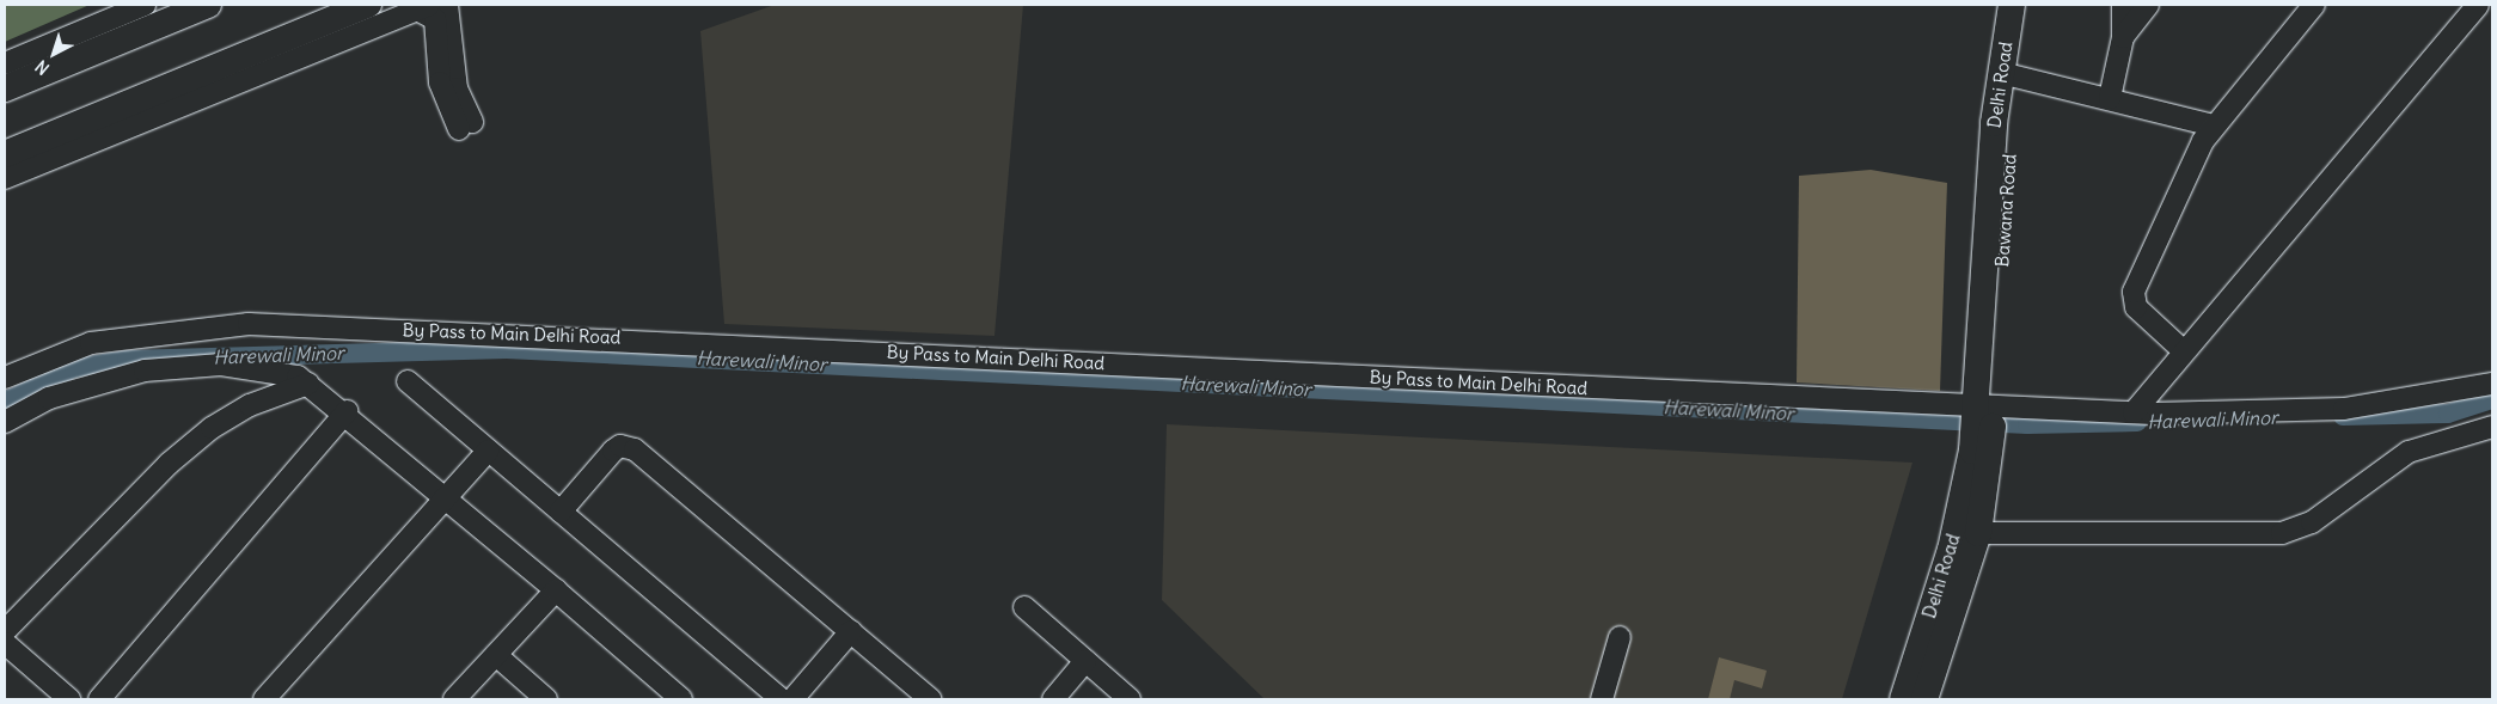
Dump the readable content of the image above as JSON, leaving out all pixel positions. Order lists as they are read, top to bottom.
{
  "streets": {
    "main road": ["Delhi Road", "Bawana Road"],
    "street": ["By Pass to Main Delhi Road"]
  },
  "crossings": [
    ["Delhi Road", "Bawana Road"],
    ["Bawana Road", "By Pass to Main Delhi Road"]
  ],
  "water": ["Harewali Minor"],
  "north": "bottom left"
}
